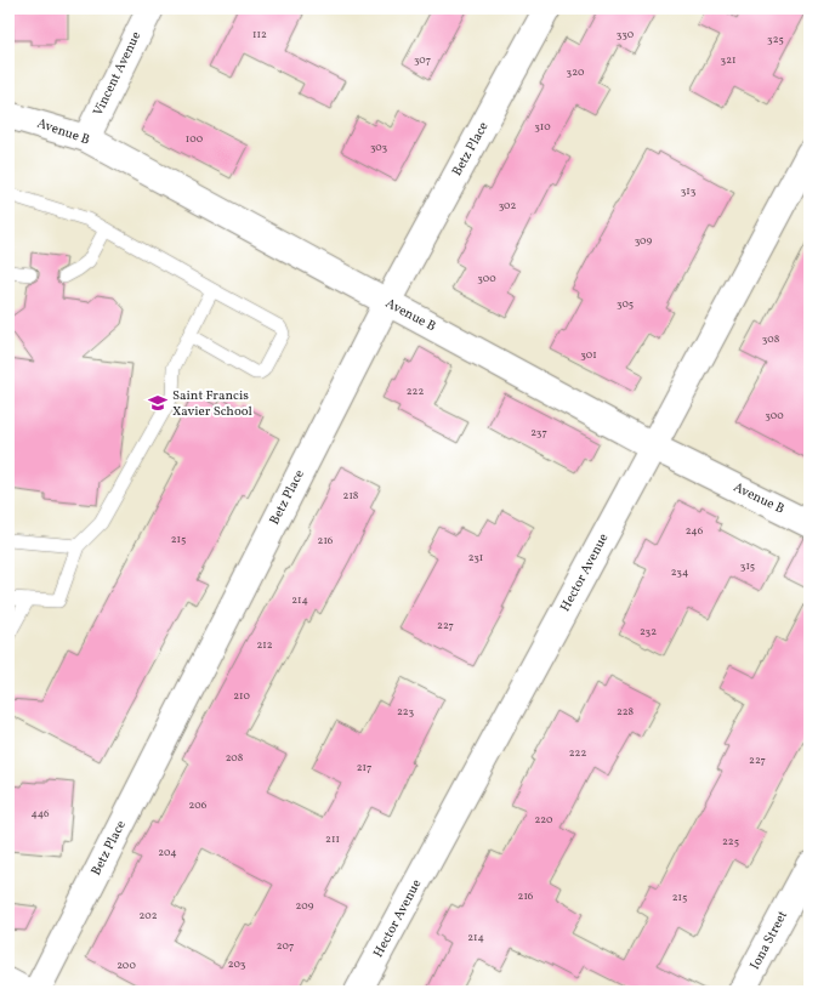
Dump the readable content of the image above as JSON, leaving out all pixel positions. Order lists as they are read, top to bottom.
{
  "streets": {
    "street": [
      "Vincent Avenue",
      "Avenue B",
      "Betz Place",
      "Hector Avenue",
      "Iona Street"
    ]
  },
  "crossings": [
    ["Vincent Avenue", "Avenue B"],
    ["Avenue B", "Betz Place"],
    ["Avenue B", "Hector Avenue"]
  ],
  "places": {
    "school or university": ["Saint Francis Xavier School"]
  },
  "house_numbers": [
    "112",
    "330",
    "325",
    "307",
    "321",
    "320",
    "310",
    "100",
    "303",
    "313",
    "302",
    "309",
    "300",
    "305",
    "308",
    "301",
    "222",
    "300",
    "237",
    "218",
    "246",
    "215",
    "216",
    "231",
    "315",
    "234",
    "214",
    "227",
    "232",
    "212",
    "210",
    "223",
    "228",
    "222",
    "208",
    "227",
    "217",
    "206",
    "446",
    "220",
    "211",
    "225",
    "204",
    "216",
    "215",
    "209",
    "202",
    "214",
    "207",
    "203",
    "200"
  ]
}
